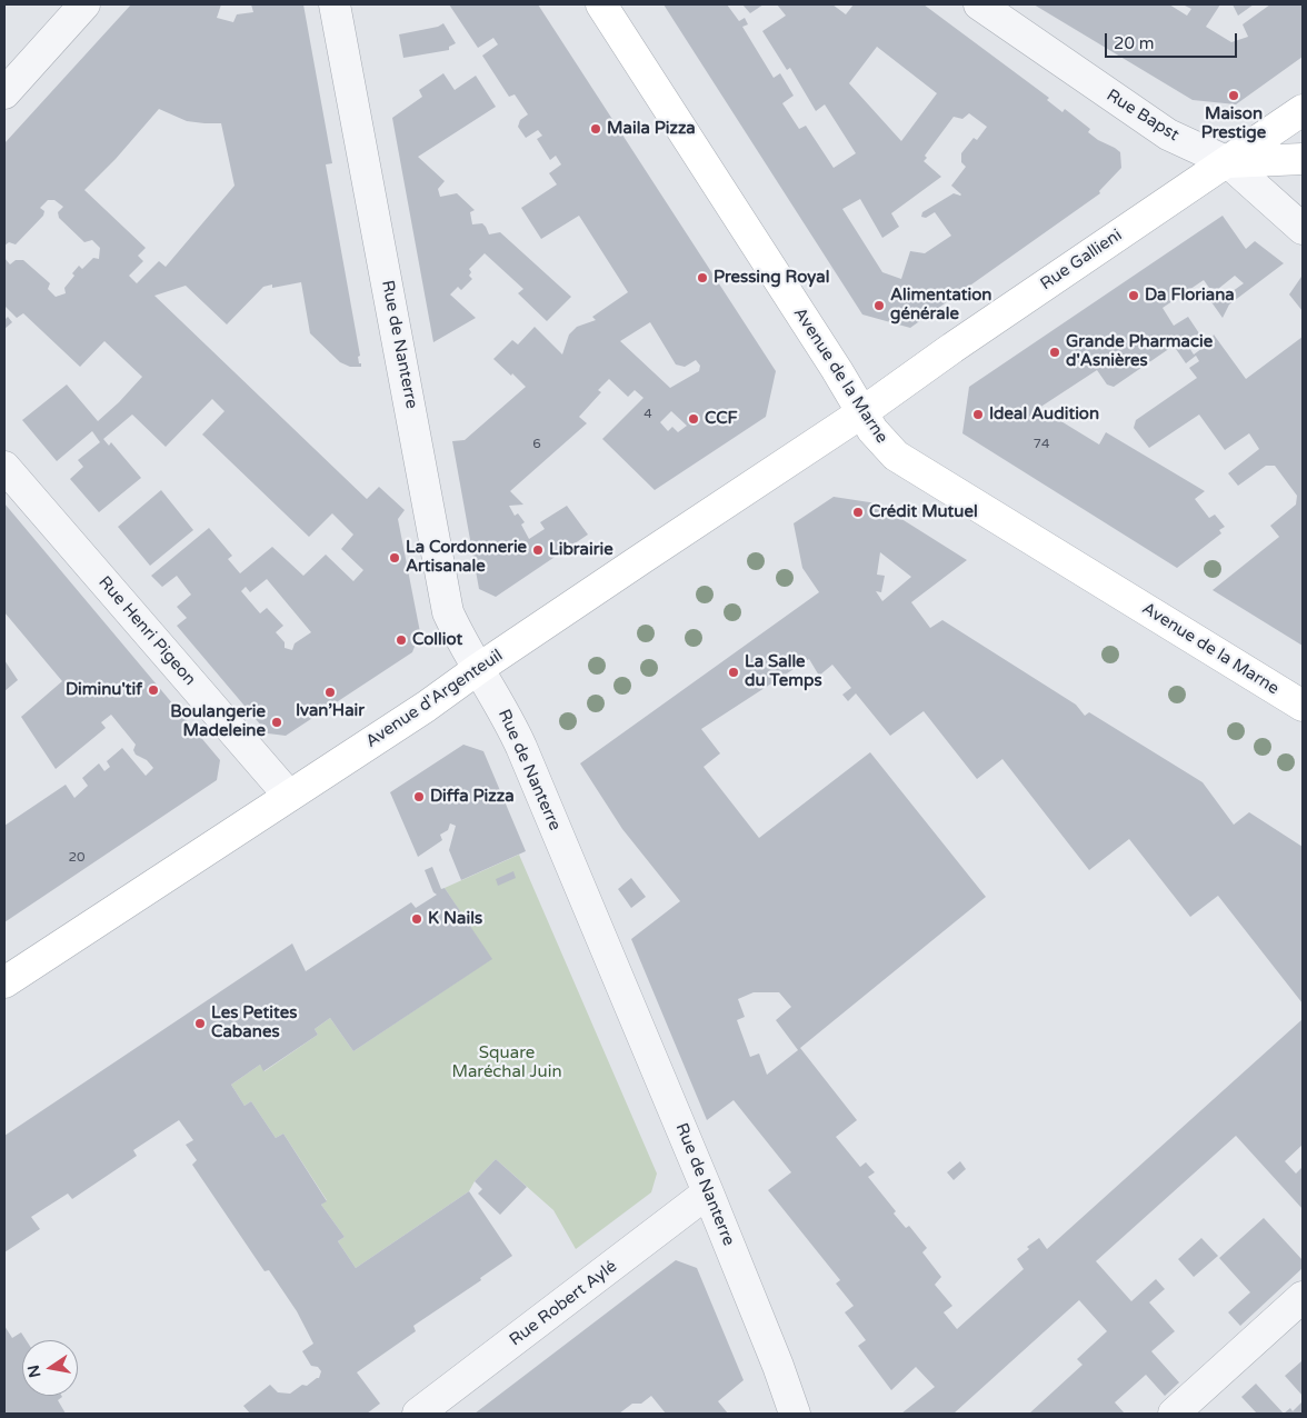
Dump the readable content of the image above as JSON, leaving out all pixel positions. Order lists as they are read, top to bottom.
{
  "streets": {
    "main road": ["Rue Gallieni", "Avenue de la Marne", "Avenue d'Argenteuil"],
    "street": [
      "Rue Bapst",
      "Rue de Nanterre",
      "Rue Henri Pigeon",
      "Rue Robert Aylé"
    ]
  },
  "crossings": [
    ["Rue Bapst", "Rue Gallieni"],
    ["Rue Gallieni", "Avenue de la Marne"],
    ["Rue Gallieni", "Avenue d'Argenteuil"],
    ["Rue de Nanterre", "Avenue d'Argenteuil"],
    ["Rue de Nanterre", "Rue Robert Aylé"],
    ["Avenue de la Marne", "Avenue d'Argenteuil"],
    ["Rue Henri Pigeon", "Avenue d'Argenteuil"]
  ],
  "parks": ["Square Maréchal Juin"],
  "places": [
    "Maison Prestige",
    "Maila Pizza",
    "Pressing Royal",
    "Da Floriana",
    "Alimentation générale",
    "Grande Pharmacie d'Asnières",
    "Ideal Audition",
    "CCF",
    "Crédit Mutuel",
    "Librairie",
    "La Cordonnerie Artisanale",
    "Colliot",
    "La Salle du Temps",
    "Diminu'tif",
    "Ivan’Hair",
    "Boulangerie Madeleine",
    "Diffa Pizza",
    "K Nails",
    "Les Petites Cabanes"
  ],
  "house_numbers": [
    "4",
    "6",
    "74",
    "20"
  ],
  "scale_bar": "20 m",
  "north": "left"
}
